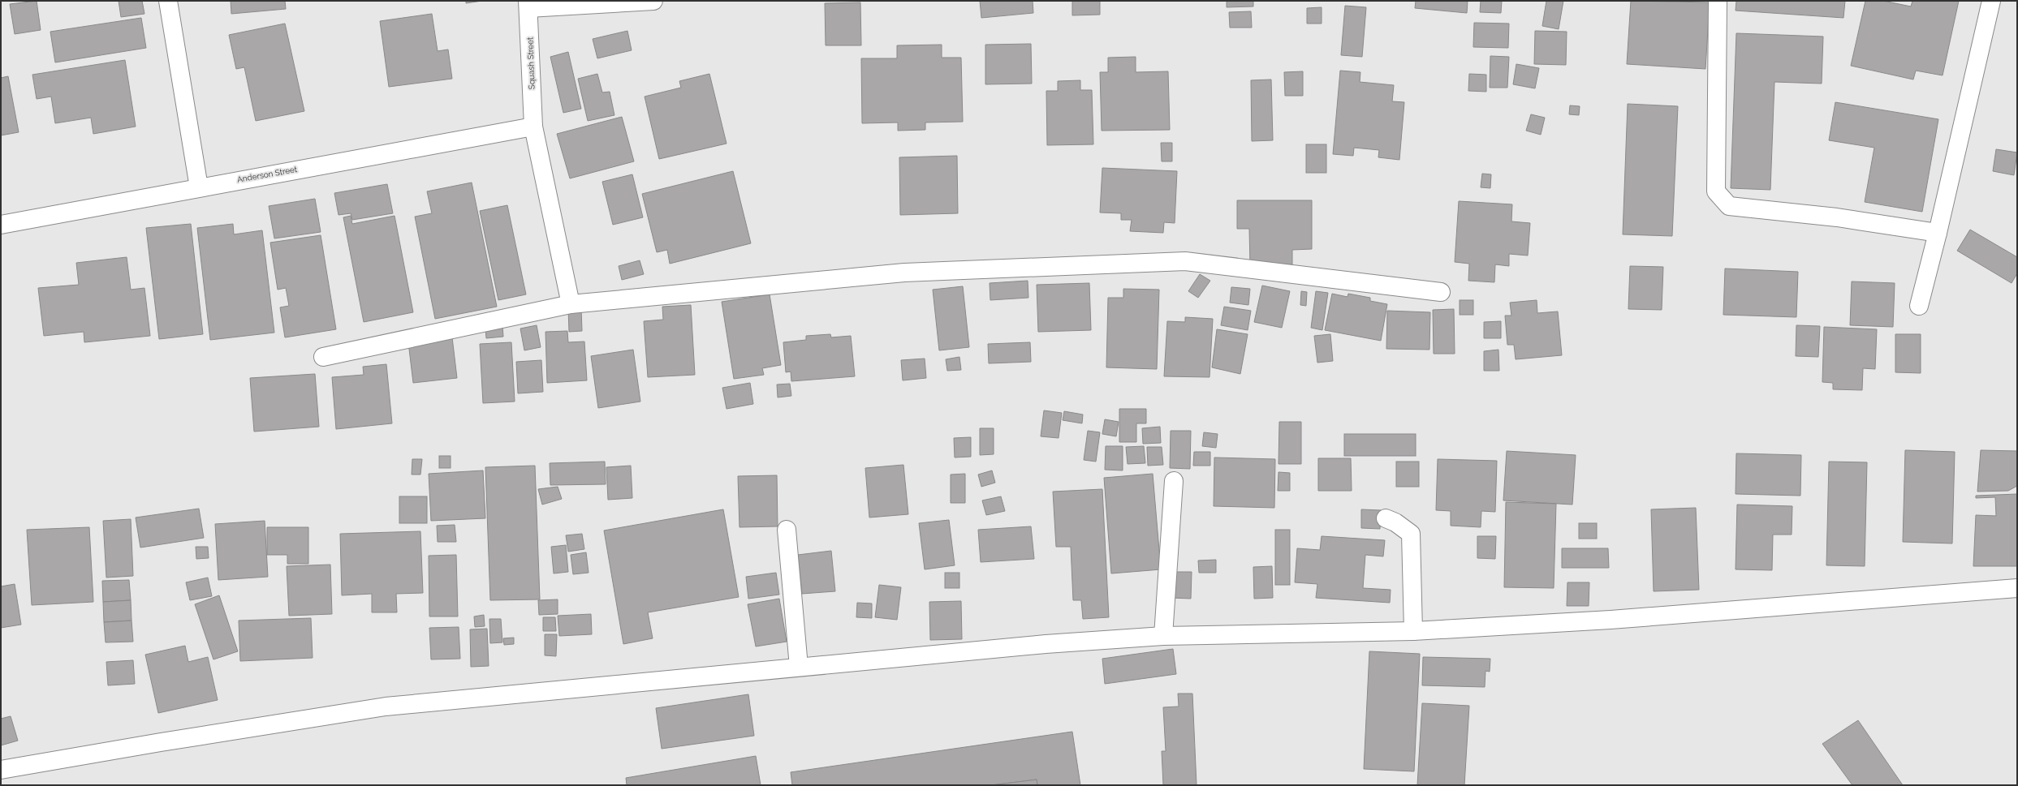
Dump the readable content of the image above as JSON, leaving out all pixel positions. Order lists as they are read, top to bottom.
{
  "streets": {
    "street": ["Squash Street", "Anderson Street"]
  },
  "crossings": [
    ["Squash Street", "Anderson Street"]
  ]
}
